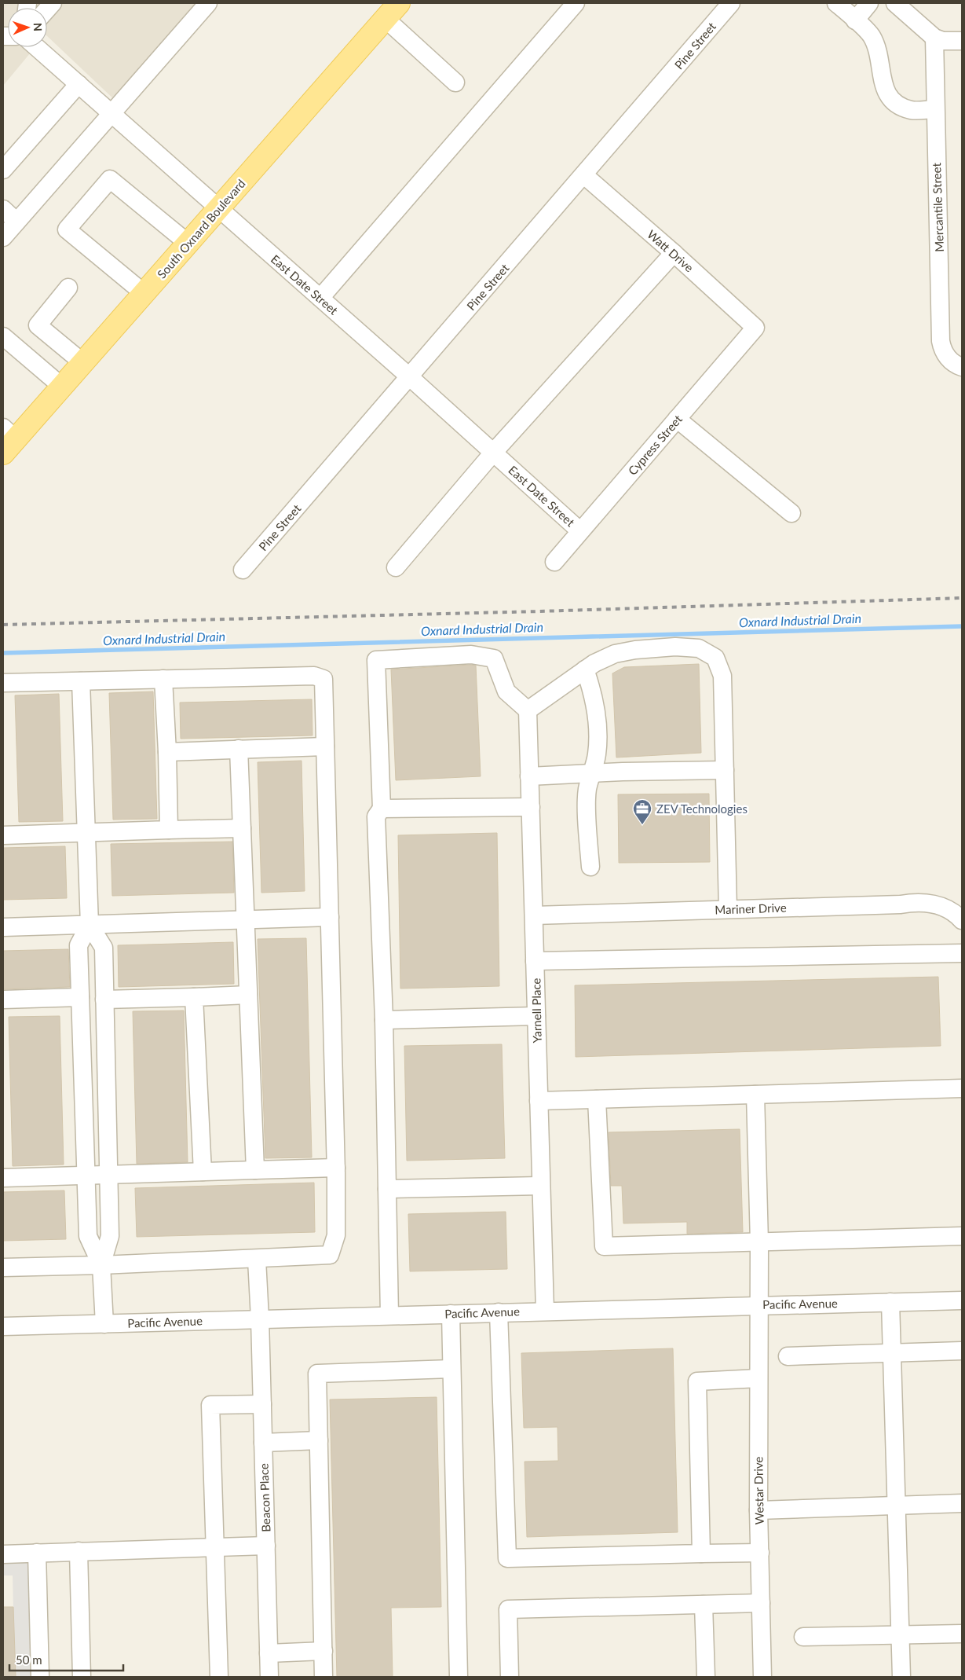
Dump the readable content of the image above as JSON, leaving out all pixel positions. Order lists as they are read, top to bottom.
{
  "streets": {
    "main road": ["South Oxnard Boulevard"],
    "street": [
      "Pine Street",
      "Mercantile Street",
      "Watt Drive",
      "East Date Street",
      "Cypress Street",
      "Mariner Drive",
      "Yarnell Place",
      "Pacific Avenue",
      "Westar Drive",
      "Beacon Place"
    ]
  },
  "crossings": [
    ["Pine Street", "Watt Drive"],
    ["Pine Street", "East Date Street"],
    ["South Oxnard Boulevard", "East Date Street"],
    ["Watt Drive", "Cypress Street"],
    ["East Date Street", "Cypress Street"],
    ["Mariner Drive", "Yarnell Place"],
    ["Yarnell Place", "Pacific Avenue"],
    ["Pacific Avenue", "Westar Drive"],
    ["Pacific Avenue", "Beacon Place"]
  ],
  "water": ["Oxnard Industrial Drain"],
  "places": {
    "office": ["ZEV Technologies"]
  },
  "scale_bar": "50 m",
  "north": "right"
}
